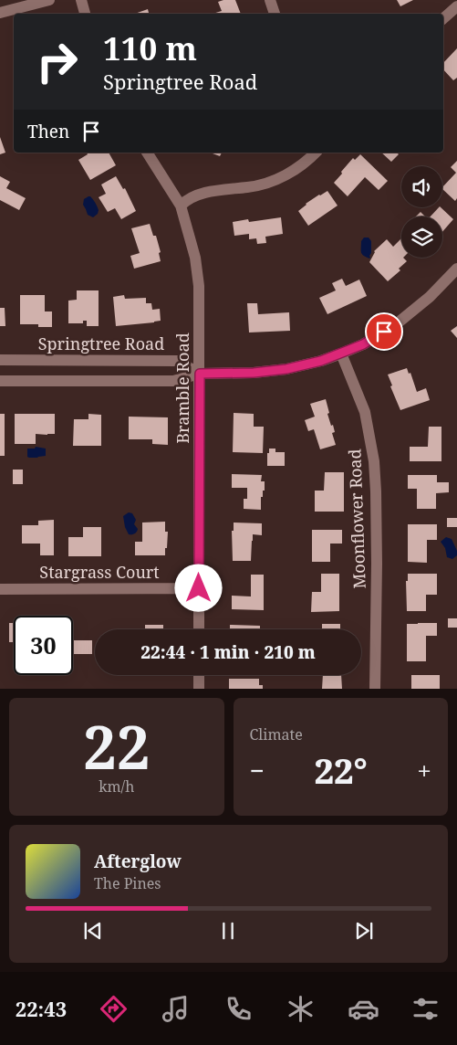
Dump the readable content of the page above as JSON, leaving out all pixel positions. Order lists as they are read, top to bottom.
{
  "streets": {
    "street": [
      "Springtree Road",
      "Bramble Road",
      "Moonflower Road",
      "Stargrass Court"
    ]
  },
  "crossings": [
    ["Springtree Road", "Bramble Road"],
    ["Bramble Road", "Stargrass Court"]
  ],
  "page": {
    "turn": ["110 m", "Springtree Road"],
    "then": "Then",
    "limit": "30",
    "trip": "22:44 · 1 min · 210 m",
    "tile": [
      ["22", "km/h"],
      "Climate"
    ],
    "heat": ["−", "22°", "+"],
    "song": ["Afterglow", "The Pines"],
    "tabs": "22:43"
  }
}
